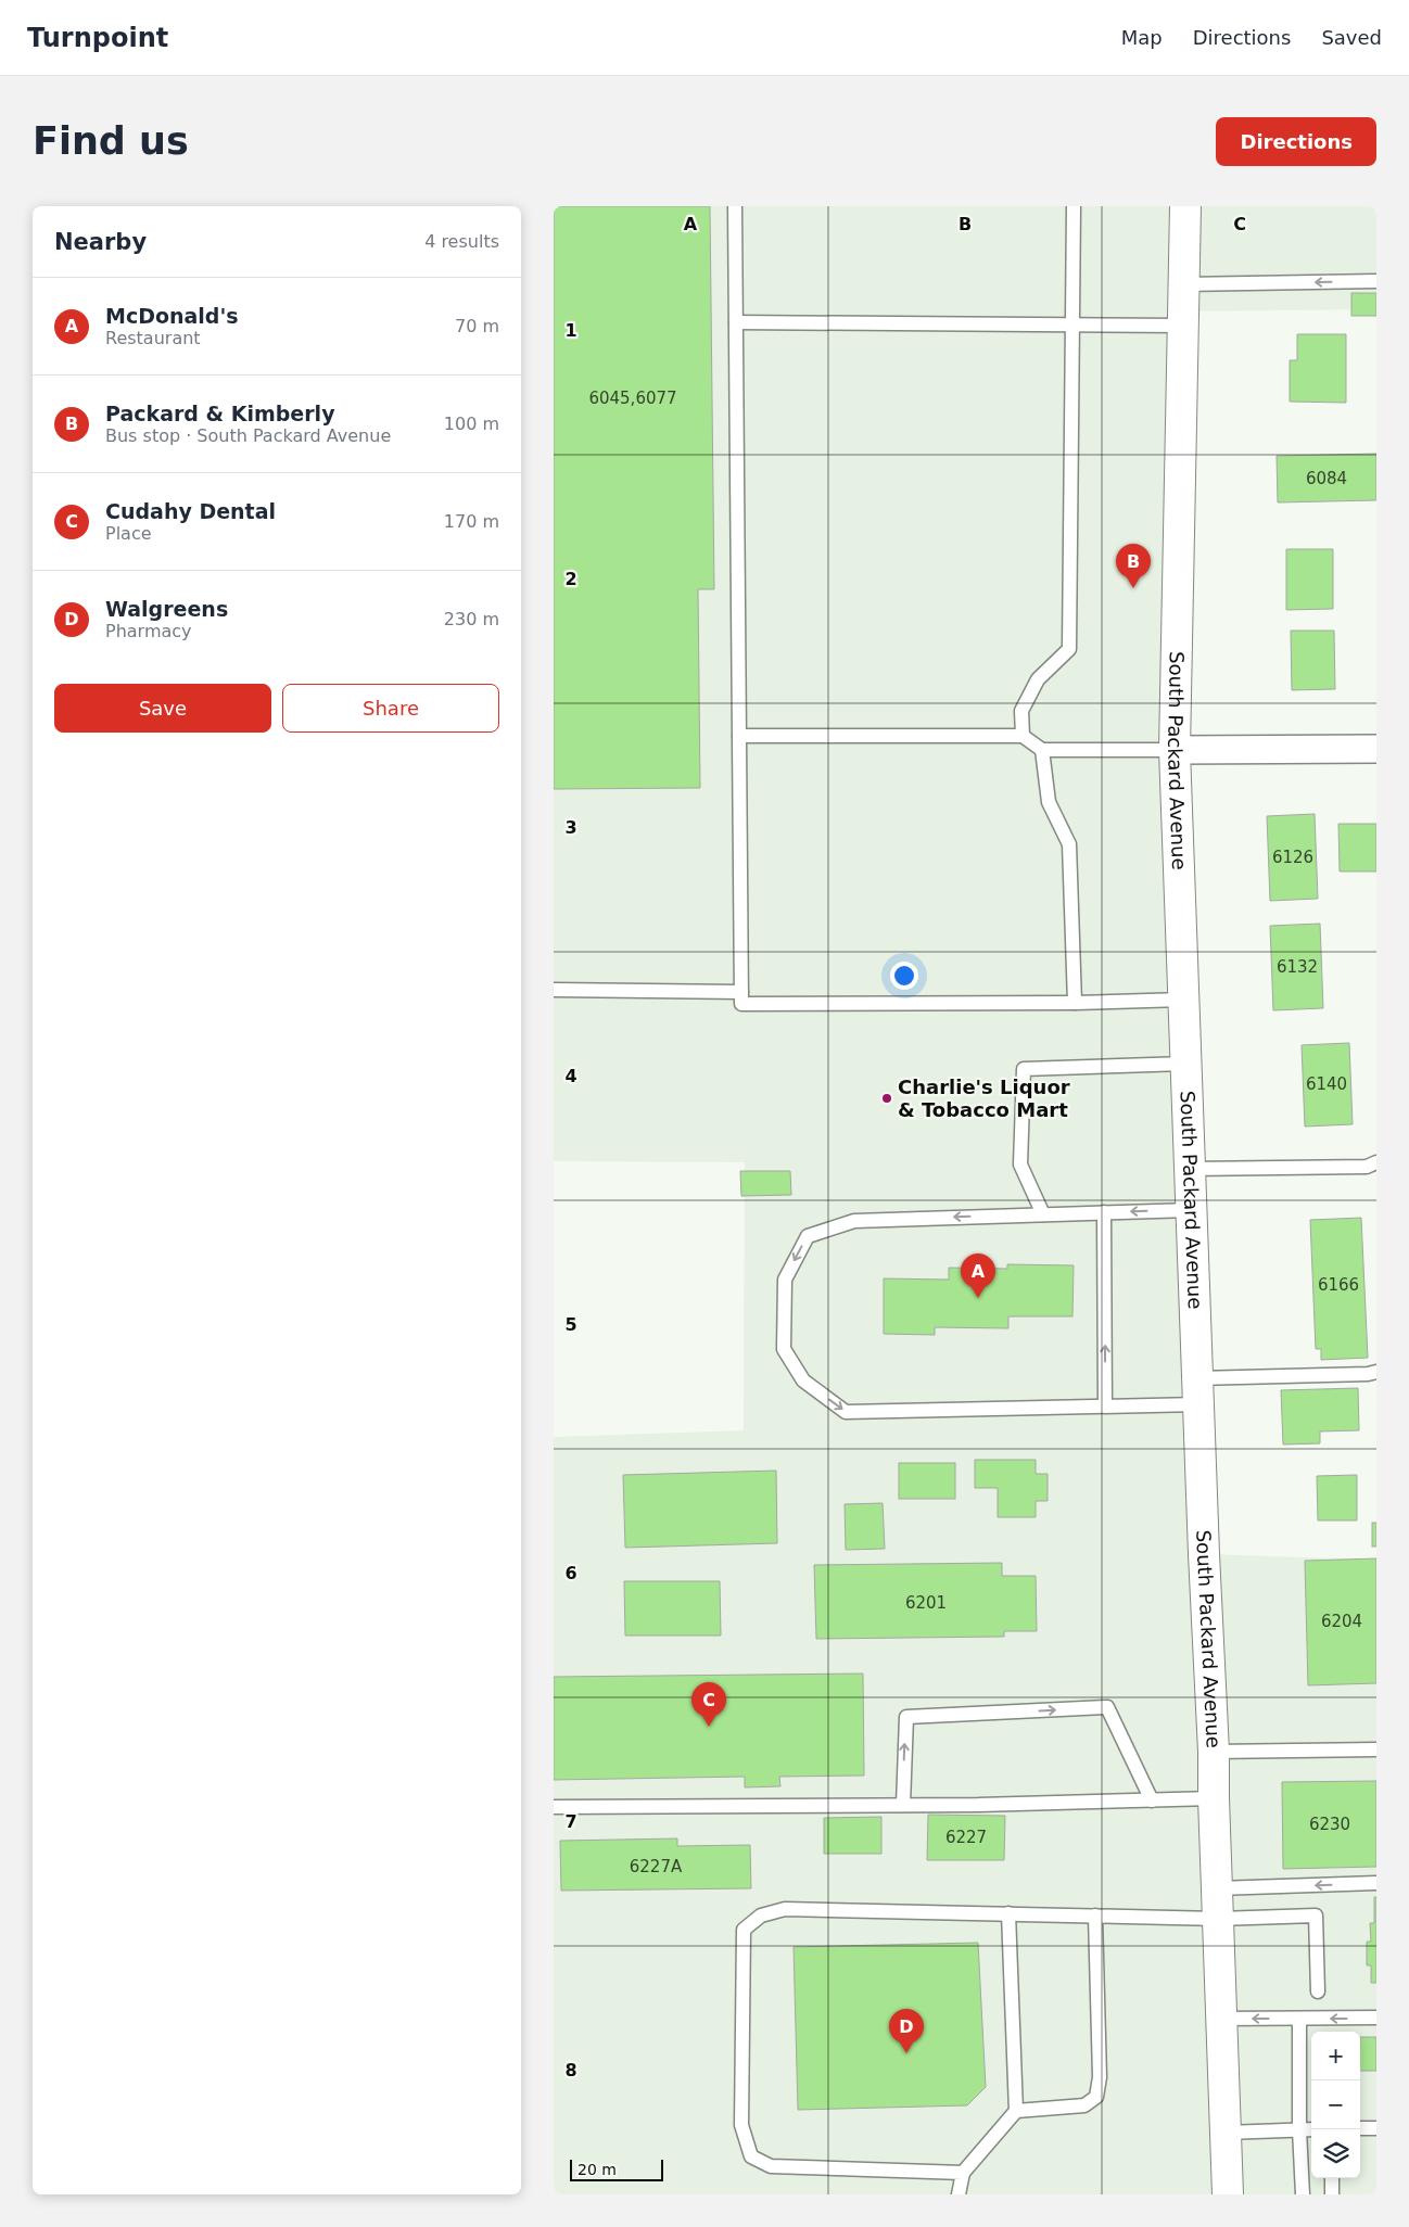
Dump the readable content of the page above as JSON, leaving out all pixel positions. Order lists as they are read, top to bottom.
{
  "streets": {
    "street": ["South Packard Avenue"]
  },
  "places": ["Charlie's Liquor & Tobacco Mart"],
  "house_numbers": [
    "6045,6077",
    "6084",
    "6126",
    "6132",
    "6140",
    "6166",
    "6201",
    "6204",
    "6230",
    "6227",
    "6227A"
  ],
  "scale_bar": "20 m",
  "page": {
    "header": "Turnpoint",
    "nav": ["Map", "Directions", "Saved"],
    "buttons": [
      "Directions",
      ["Save", "Share"]
    ],
    "title": "Find us",
    "heading": ["Nearby", "4 results"],
    "list": [
      {
        "mark": "A",
        "name": "McDonald's",
        "note": "Restaurant",
        "value": "70 m"
      },
      {
        "mark": "B",
        "name": "Packard & Kimberly",
        "note": "Bus stop · South Packard Avenue",
        "value": "100 m"
      },
      {
        "mark": "C",
        "name": "Cudahy Dental",
        "note": "Place",
        "value": "170 m"
      },
      {
        "mark": "D",
        "name": "Walgreens",
        "note": "Pharmacy",
        "value": "230 m"
      }
    ],
    "pins": [
      "B",
      "A",
      "C",
      "D"
    ],
    "map_buttons": ["+", "−"],
    "scale": "20 m"
  },
  "grid": {
    "columns": ["A", "B", "C"],
    "rows": [
      "1",
      "2",
      "3",
      "4",
      "5",
      "6",
      "7",
      "8"
    ]
  }
}
